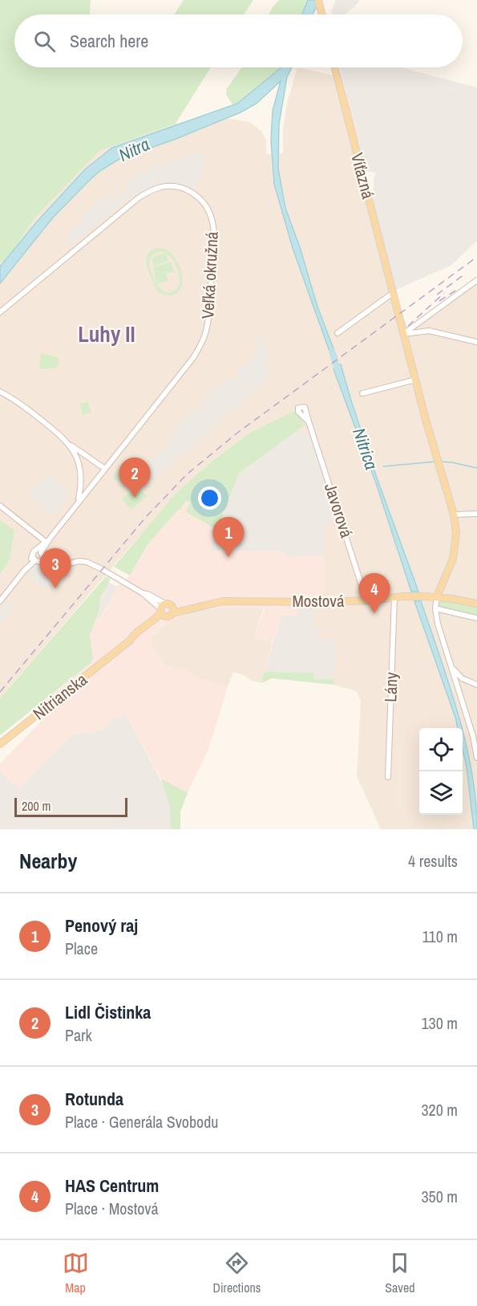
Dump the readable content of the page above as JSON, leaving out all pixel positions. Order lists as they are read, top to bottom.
{
  "streets": {
    "main road": ["Víťazná", "Mostová", "Nitrianska"],
    "street": ["Veľká okružná", "Javorová", "Lány"]
  },
  "crossings": [
    ["Víťazná", "Mostová"],
    ["Javorová", "Mostová"],
    ["Mostová", "Lány"],
    ["Mostová", "Nitrianska"]
  ],
  "districts": ["Luhy II"],
  "water": ["Nitra", "Nitrica"],
  "scale_bar": "200 m",
  "page": {
    "search": "Search here",
    "pins": [
      "2",
      "1",
      "3",
      "4"
    ],
    "scale": "200 m",
    "heading": ["Nearby", "4 results"],
    "list": [
      {
        "mark": "1",
        "name": "Penový raj",
        "note": "Place",
        "value": "110 m"
      },
      {
        "mark": "2",
        "name": "Lidl Čistinka",
        "note": "Park",
        "value": "130 m"
      },
      {
        "mark": "3",
        "name": "Rotunda",
        "note": "Place · Generála Svobodu",
        "value": "320 m"
      },
      {
        "mark": "4",
        "name": "HAS Centrum",
        "note": "Place · Mostová",
        "value": "350 m"
      }
    ],
    "nav": ["Map", "Directions", "Saved"]
  }
}
